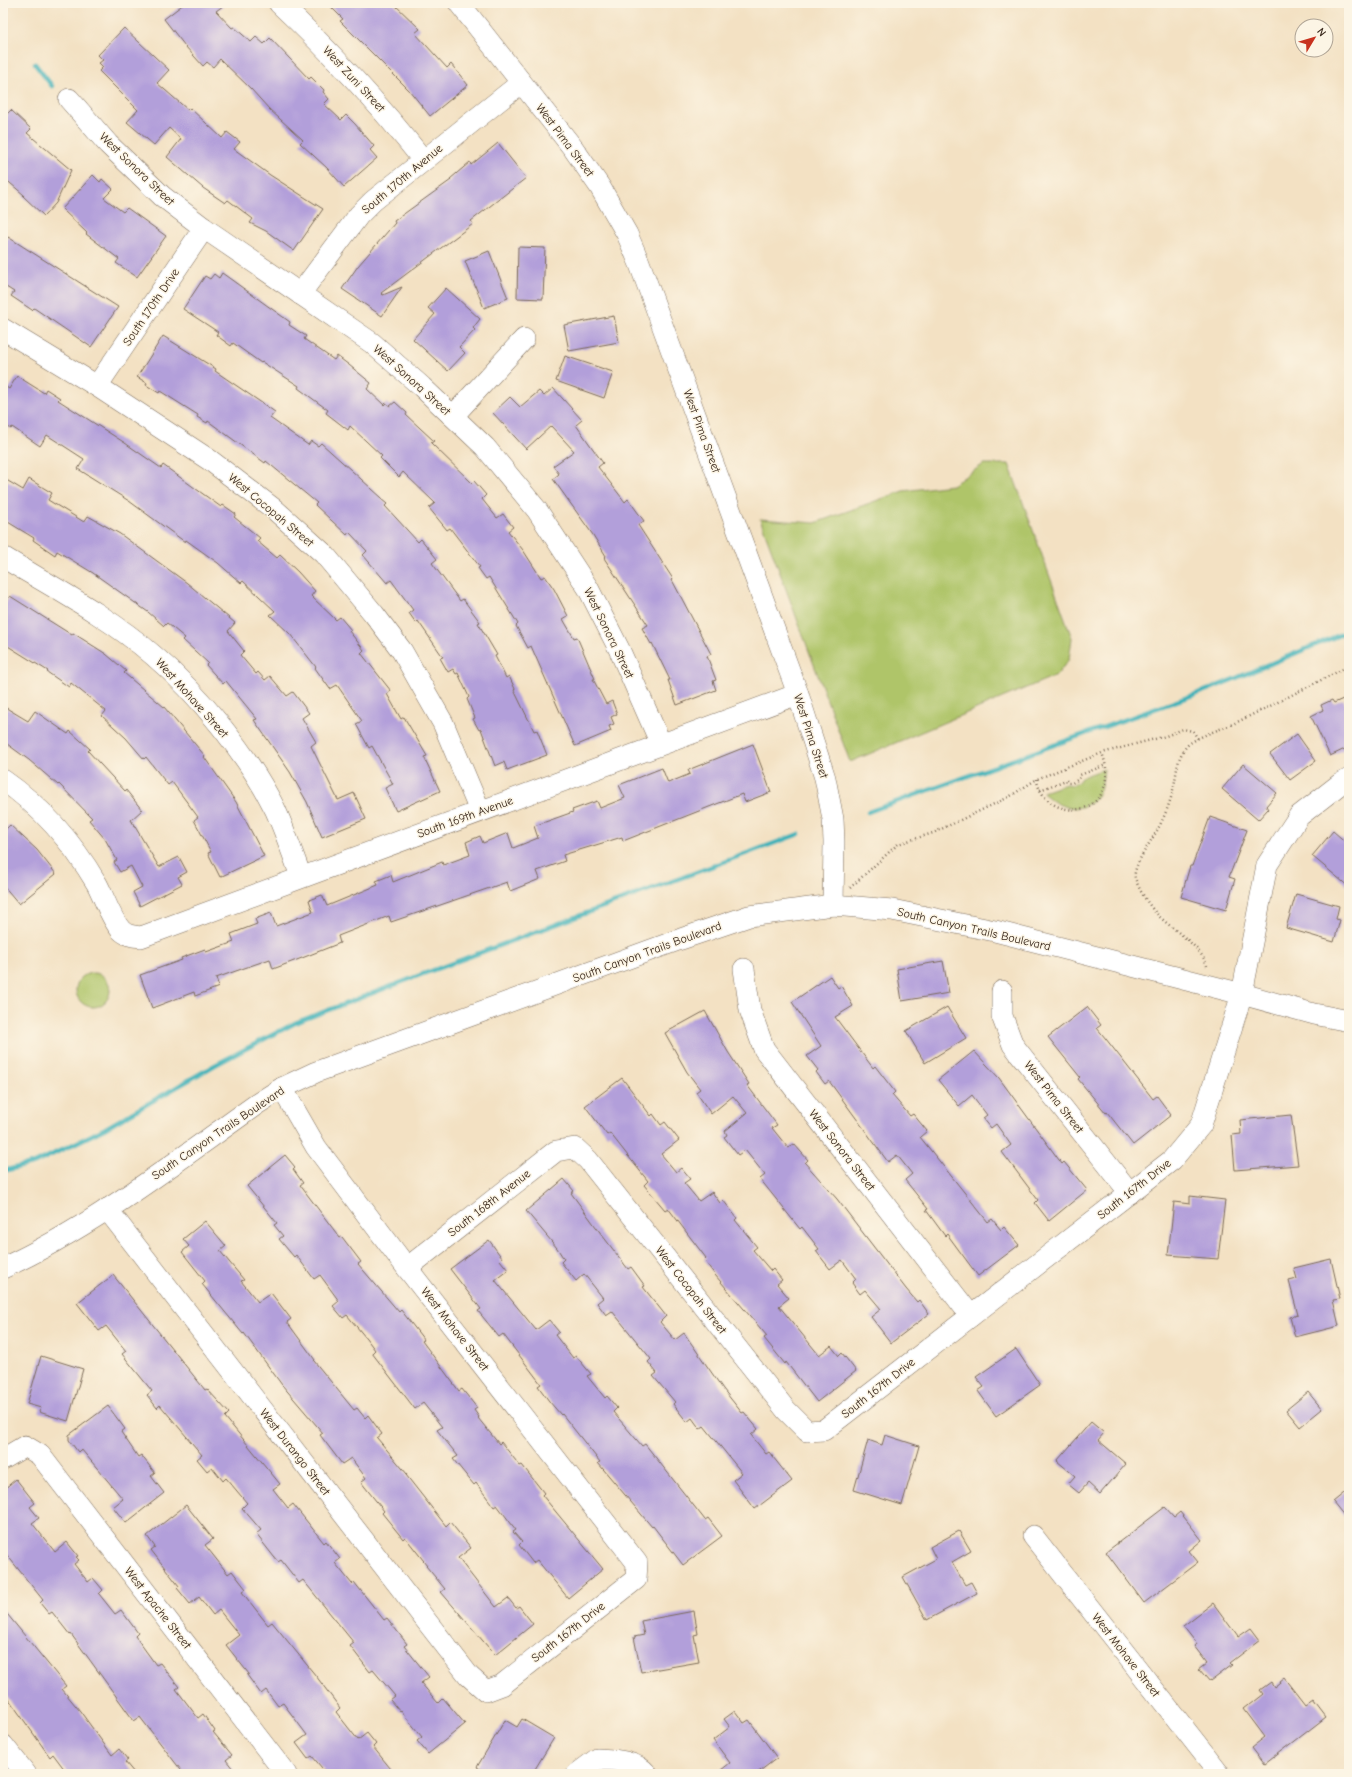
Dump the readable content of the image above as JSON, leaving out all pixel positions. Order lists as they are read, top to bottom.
{
  "streets": {
    "street": [
      "West Zuni Street",
      "West Pima Street",
      "West Sonora Street",
      "South 170th Avenue",
      "South 170th Drive",
      "West Cocopah Street",
      "West Mohave Street",
      "South 169th Avenue",
      "South Canyon Trails Boulevard",
      "South 167th Drive",
      "South 168th Avenue",
      "West Durango Street",
      "West Apache Street"
    ]
  },
  "crossings": [
    ["West Zuni Street", "South 170th Avenue"],
    ["West Pima Street", "South 170th Avenue"],
    ["West Pima Street", "South 169th Avenue"],
    ["West Pima Street", "South Canyon Trails Boulevard"],
    ["West Pima Street", "South 167th Drive"],
    ["West Sonora Street", "South 170th Avenue"],
    ["West Sonora Street", "South 170th Drive"],
    ["West Sonora Street", "South 169th Avenue"],
    ["West Sonora Street", "South 167th Drive"],
    ["South 170th Drive", "West Cocopah Street"],
    ["West Cocopah Street", "South 169th Avenue"],
    ["West Cocopah Street", "South 167th Drive"],
    ["West Cocopah Street", "South 168th Avenue"],
    ["West Mohave Street", "South 169th Avenue"],
    ["West Mohave Street", "South Canyon Trails Boulevard"],
    ["West Mohave Street", "South 167th Drive"],
    ["West Mohave Street", "South 168th Avenue"],
    ["South Canyon Trails Boulevard", "South 167th Drive"],
    ["South Canyon Trails Boulevard", "West Durango Street"],
    ["South 167th Drive", "West Durango Street"]
  ],
  "north": "top right"
}
